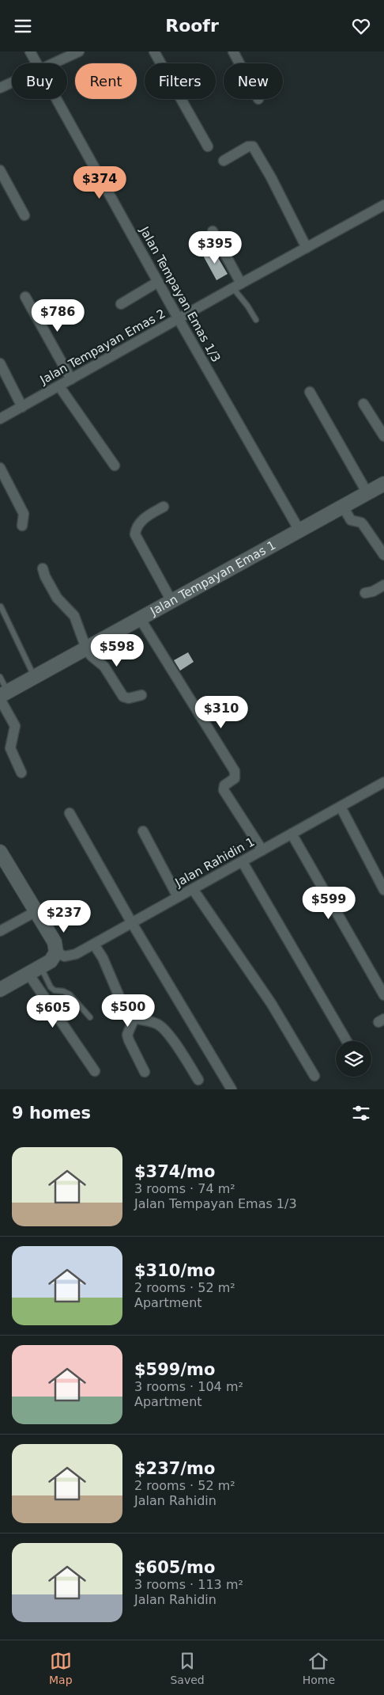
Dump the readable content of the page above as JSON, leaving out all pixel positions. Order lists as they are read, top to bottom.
{
  "streets": {
    "street": [
      "Jalan Tempayan Emas 1/3",
      "Jalan Tempayan Emas 2",
      "Jalan Tempayan Emas 1",
      "Jalan Rahidin 1"
    ]
  },
  "crossings": [
    ["Jalan Tempayan Emas 1/3", "Jalan Tempayan Emas 2"],
    ["Jalan Tempayan Emas 1/3", "Jalan Tempayan Emas 1"]
  ],
  "page": {
    "header": "Roofr",
    "chip": [
      "Buy",
      "Rent",
      "Filters",
      "New"
    ],
    "price": [
      "$374",
      "$395",
      "$786",
      "$598",
      "$310",
      "$599",
      "$237",
      "$500",
      "$605"
    ],
    "heading": "9 homes",
    "list": [
      {
        "name": "$374/mo",
        "note": "3 rooms · 74 m² · Jalan Tempayan Emas 1/3"
      },
      {
        "name": "$310/mo",
        "note": "2 rooms · 52 m² · Apartment"
      },
      {
        "name": "$599/mo",
        "note": "3 rooms · 104 m² · Apartment"
      },
      {
        "name": "$237/mo",
        "note": "2 rooms · 52 m² · Jalan Rahidin"
      },
      {
        "name": "$605/mo",
        "note": "3 rooms · 113 m² · Jalan Rahidin"
      }
    ],
    "tabs": ["Map", "Saved", "Home"]
  }
}
